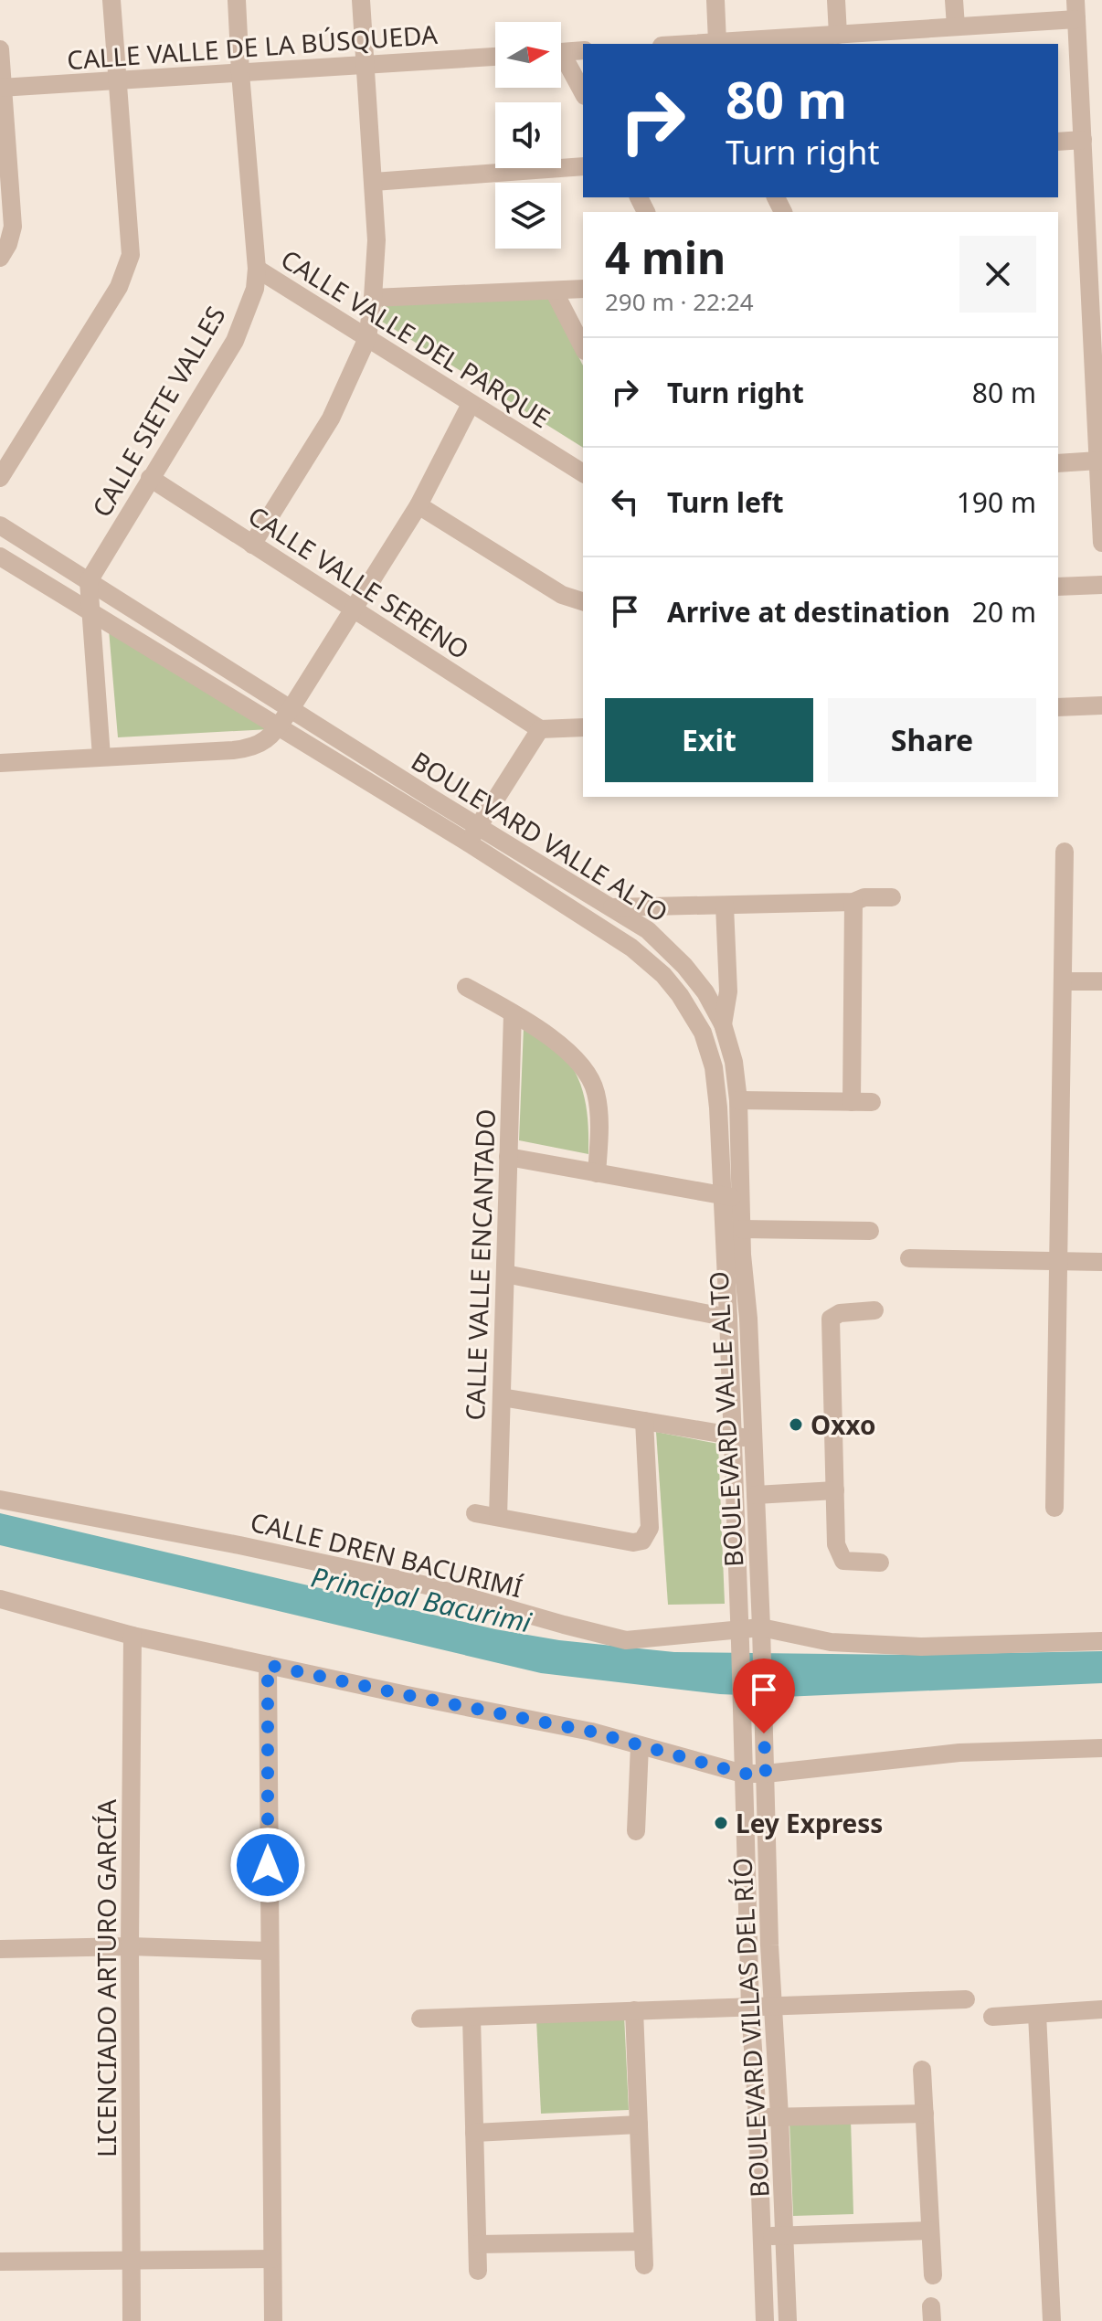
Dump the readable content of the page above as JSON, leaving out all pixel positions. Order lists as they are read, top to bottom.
{
  "streets": {
    "street": [
      "CALLE VALLE DE LA BÚSQUEDA",
      "CALLE VALLE DEL PARQUE",
      "CALLE SIETE VALLES",
      "CALLE VALLE SERENO",
      "BOULEVARD VALLE ALTO",
      "CALLE VALLE ENCANTADO",
      "CALLE DREN BACURIMÍ",
      "LICENCIADO ARTURO GARCÍA",
      "BOULEVARD VILLAS DEL RÍO"
    ]
  },
  "crossings": [
    ["CALLE VALLE DE LA BÚSQUEDA", "CALLE SIETE VALLES"],
    ["CALLE VALLE DEL PARQUE", "CALLE SIETE VALLES"],
    ["CALLE SIETE VALLES", "CALLE VALLE SERENO"],
    ["CALLE SIETE VALLES", "BOULEVARD VALLE ALTO"],
    ["BOULEVARD VALLE ALTO", "CALLE DREN BACURIMÍ"],
    ["BOULEVARD VALLE ALTO", "BOULEVARD VILLAS DEL RÍO"]
  ],
  "water": ["Principal Bacurimi"],
  "places": ["Oxxo", "Ley Express"],
  "north": "right",
  "page": {
    "turn": ["80 m", "Turn right"],
    "heading": ["4 min", "290 m · 22:24"],
    "list": [
      {
        "name": "Turn right",
        "value": "80 m"
      },
      {
        "name": "Turn left",
        "value": "190 m"
      },
      {
        "name": "Arrive at destination",
        "value": "20 m"
      }
    ],
    "buttons": ["Exit", "Share"]
  }
}
